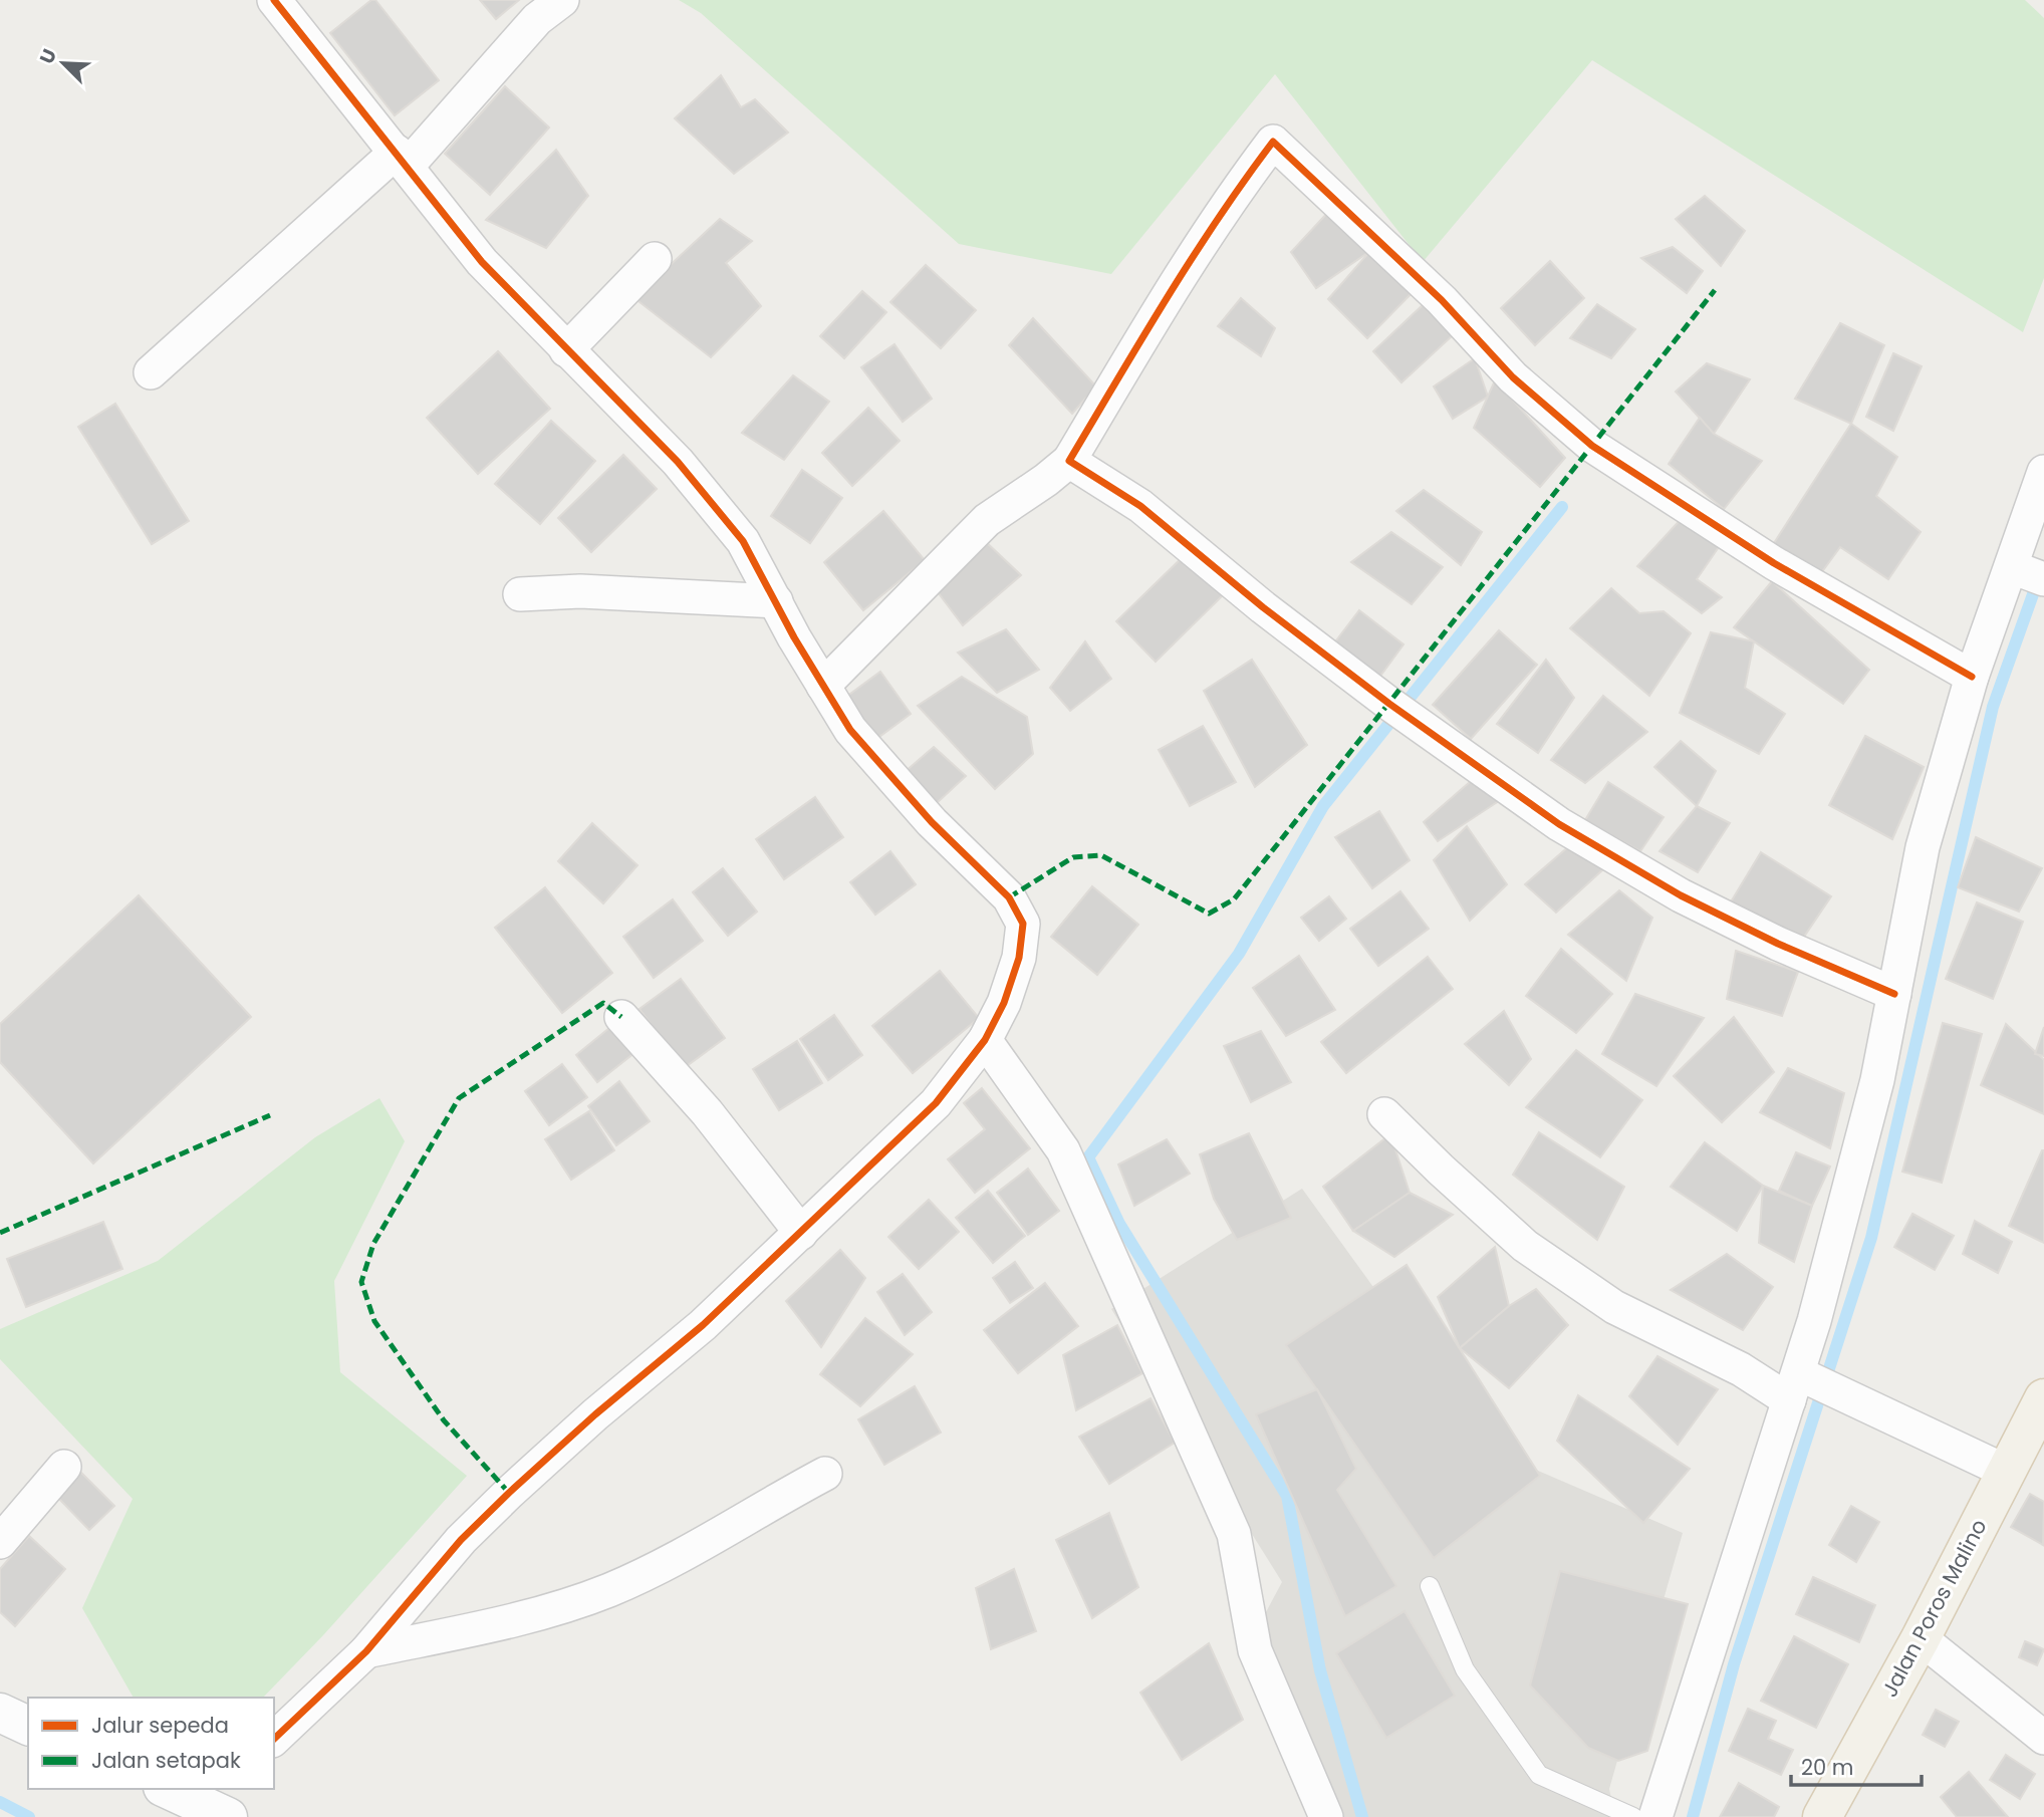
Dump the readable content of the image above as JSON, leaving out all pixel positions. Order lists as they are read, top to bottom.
{
  "streets": {
    "main road": ["Jalan Poros Malino"]
  },
  "legend": ["Jalur sepeda", "Jalan setapak"],
  "scale_bar": "20 m",
  "north": "top left"
}
